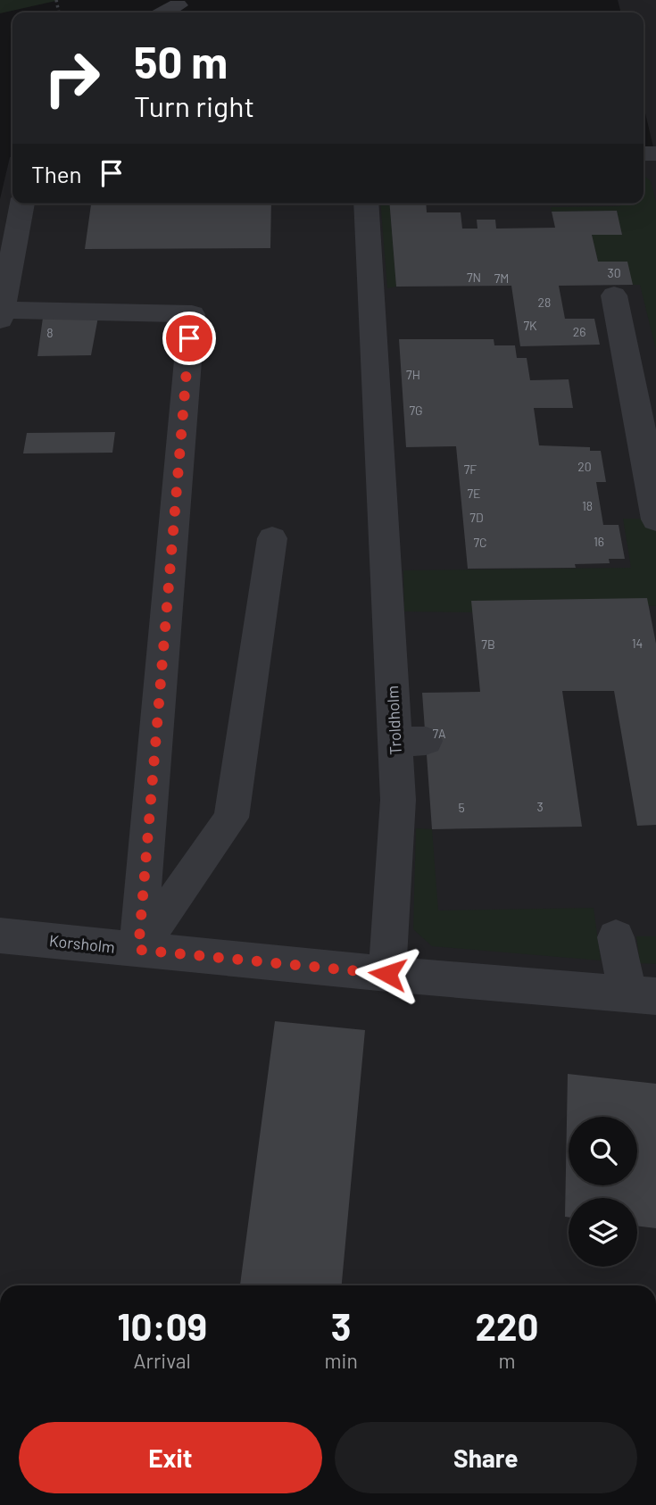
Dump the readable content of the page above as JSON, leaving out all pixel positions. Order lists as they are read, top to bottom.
{
  "streets": {
    "street": ["Troldholm", "Korsholm"]
  },
  "crossings": [
    ["Troldholm", "Korsholm"]
  ],
  "house_numbers": [
    "30",
    "7N",
    "7M",
    "28",
    "7K",
    "26",
    "8",
    "7H",
    "7G",
    "20",
    "7F",
    "7E",
    "18",
    "7D",
    "16",
    "7C",
    "14",
    "7B",
    "7A",
    "3",
    "5"
  ],
  "page": {
    "turn": ["50 m", "Turn right"],
    "then": "Then",
    "eta": [
      "10:09",
      "Arrival",
      "3",
      "min",
      "220",
      "m"
    ],
    "buttons": ["Exit", "Share"]
  }
}
